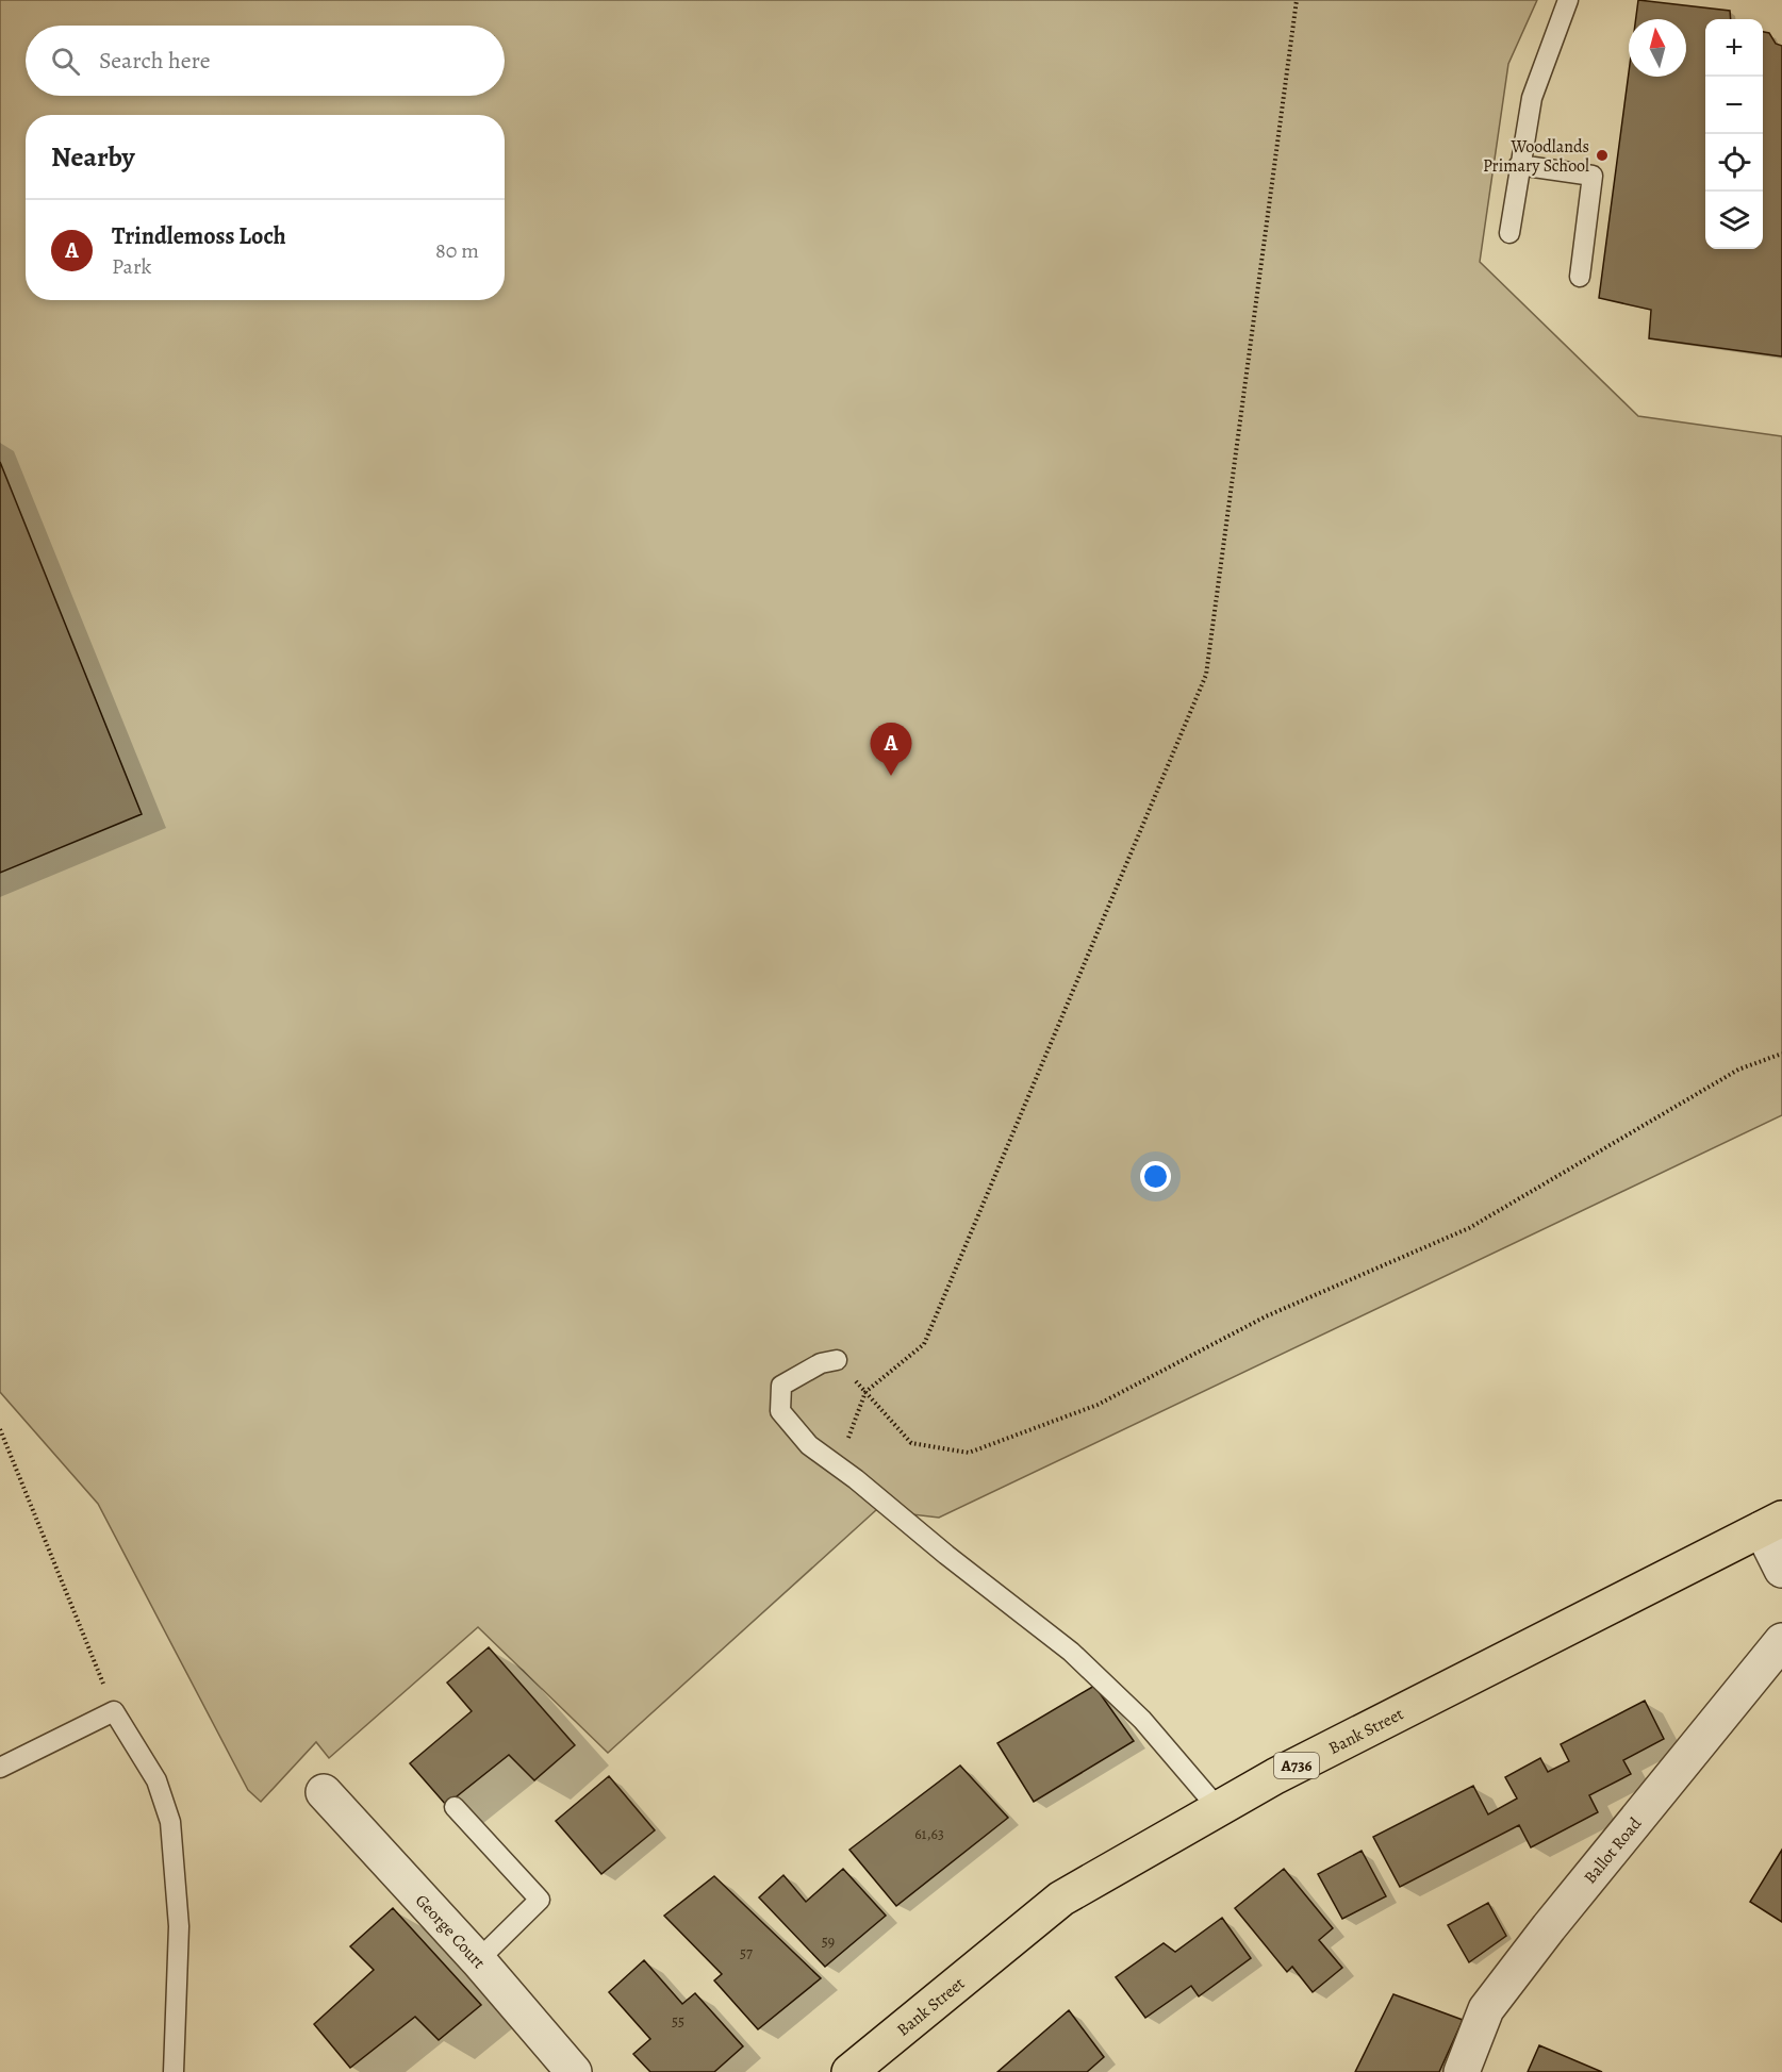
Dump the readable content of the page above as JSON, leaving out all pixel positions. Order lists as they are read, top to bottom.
{
  "streets": {
    "main road": ["Bank Street", "A736"],
    "street": ["Ballot Road", "George Court"]
  },
  "places": ["Woodlands Primary School"],
  "house_numbers": [
    "61,63",
    "59",
    "57",
    "55"
  ],
  "north": "top",
  "page": {
    "map_buttons": ["+", "−"],
    "search": "Search here",
    "heading": "Nearby",
    "list": [
      {
        "mark": "A",
        "name": "Trindlemoss Loch",
        "note": "Park",
        "value": "80 m"
      }
    ],
    "pins": "A"
  }
}
